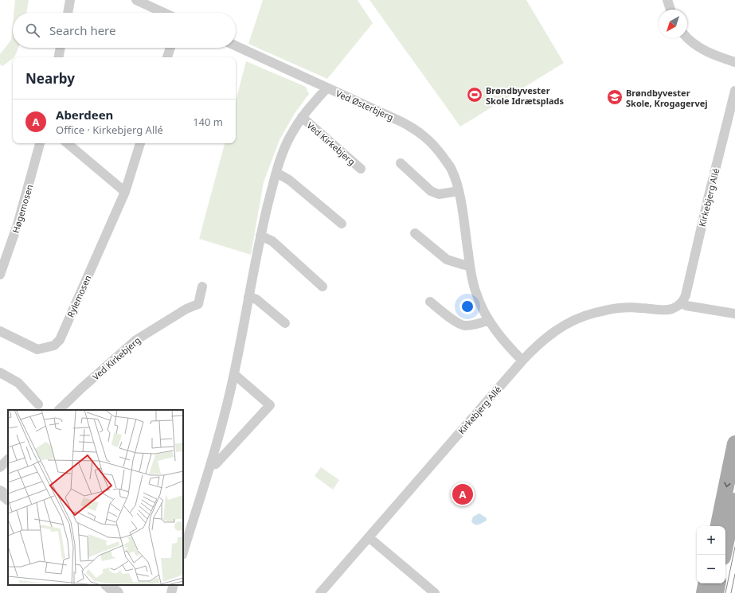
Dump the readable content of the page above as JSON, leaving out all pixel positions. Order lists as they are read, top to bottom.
{
  "streets": {
    "street": [
      "Ved Østerbjerg",
      "Ved Kirkebjerg",
      "Kirkebjerg Allé",
      "Høgemosen",
      "Rylemosen"
    ]
  },
  "crossings": [
    ["Ved Østerbjerg", "Ved Kirkebjerg"],
    ["Ved Østerbjerg", "Kirkebjerg Allé"]
  ],
  "places": {
    "sports": ["Brøndbyvester Skole Idrætsplads"],
    "school or university": ["Brøndbyvester Skole, Krogagervej"]
  },
  "north": "bottom left",
  "page": {
    "search": "Search here",
    "heading": "Nearby",
    "list": [
      {
        "mark": "A",
        "name": "Aberdeen",
        "note": "Office · Kirkebjerg Allé",
        "value": "140 m"
      }
    ],
    "pins": "A",
    "map_buttons": ["+", "−"]
  }
}
